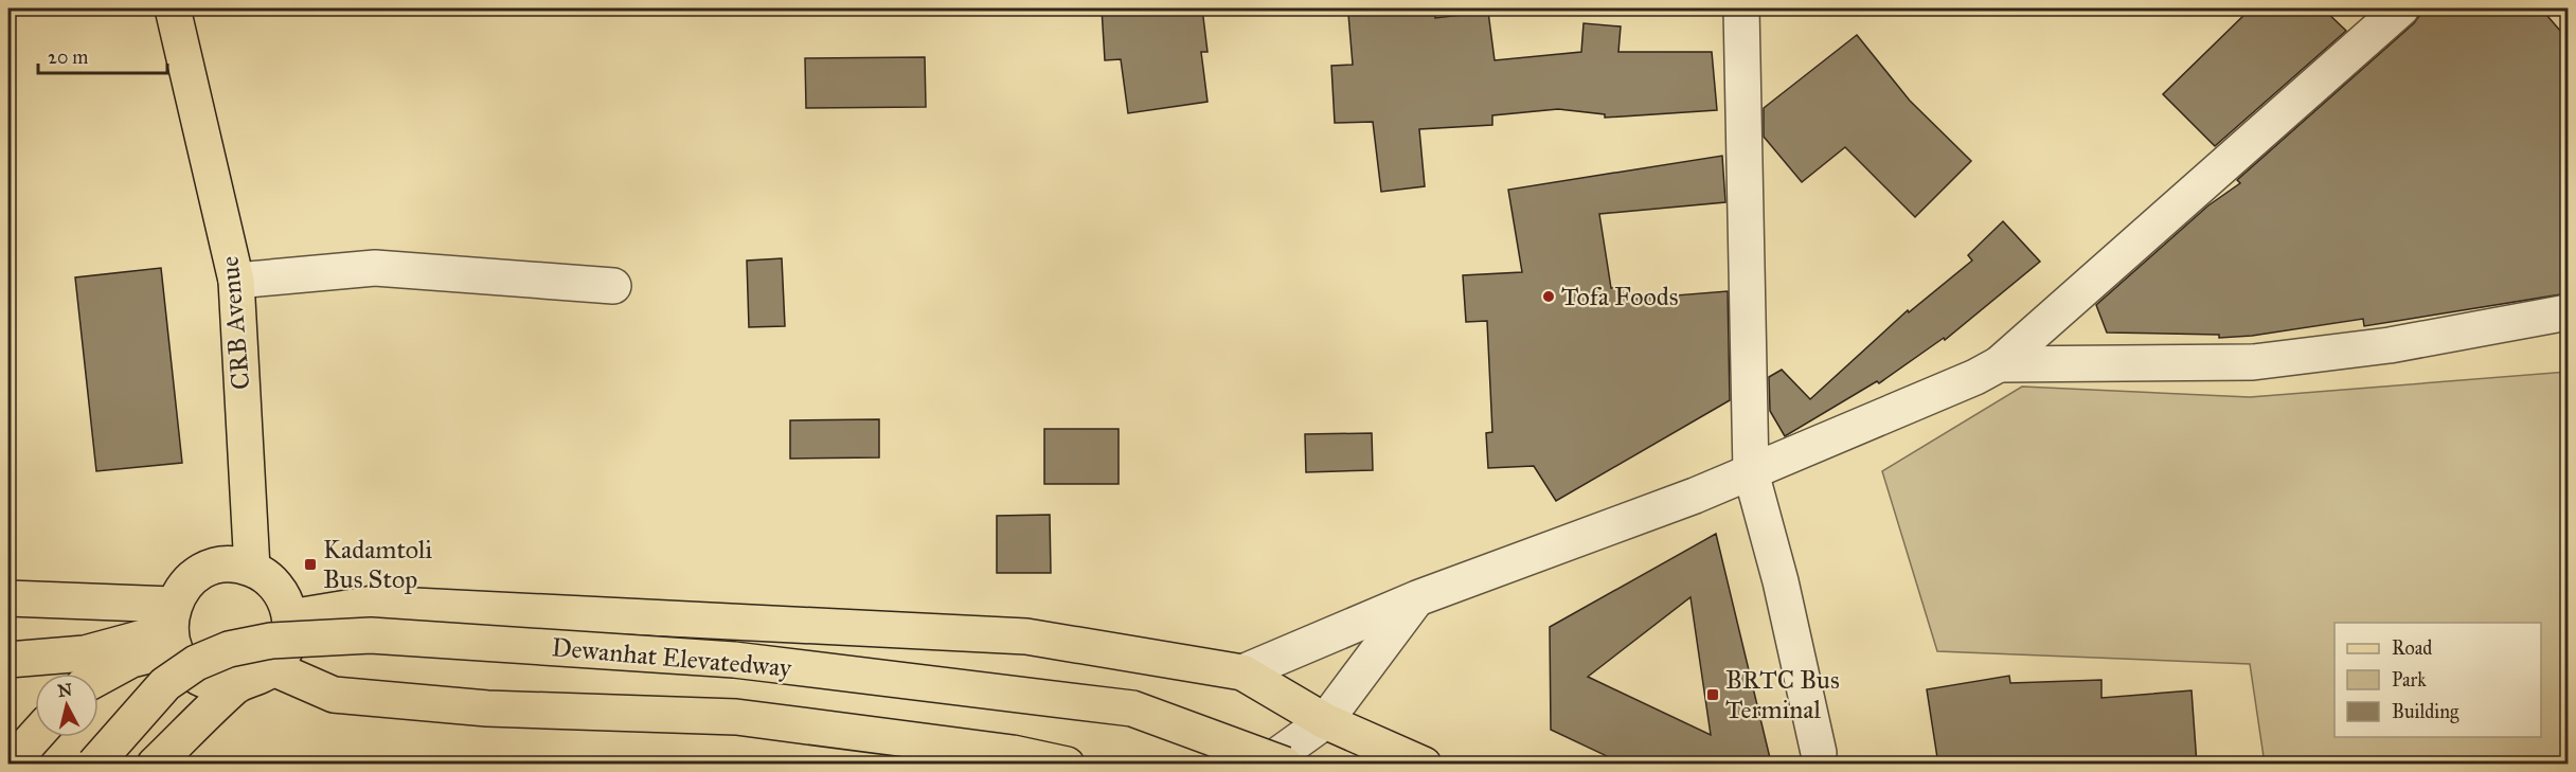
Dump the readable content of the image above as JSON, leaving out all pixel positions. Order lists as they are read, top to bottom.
{
  "streets": {
    "main road": ["CRB Avenue", "Dewanhat Elevatedway"]
  },
  "places": {
    "other": ["Tofa Foods"],
    "transit": ["Kadamtoli Bus Stop", "BRTC Bus Terminal"]
  },
  "legend": ["Road", "Park", "Building"],
  "scale_bar": "20 m",
  "north": "top"
}
